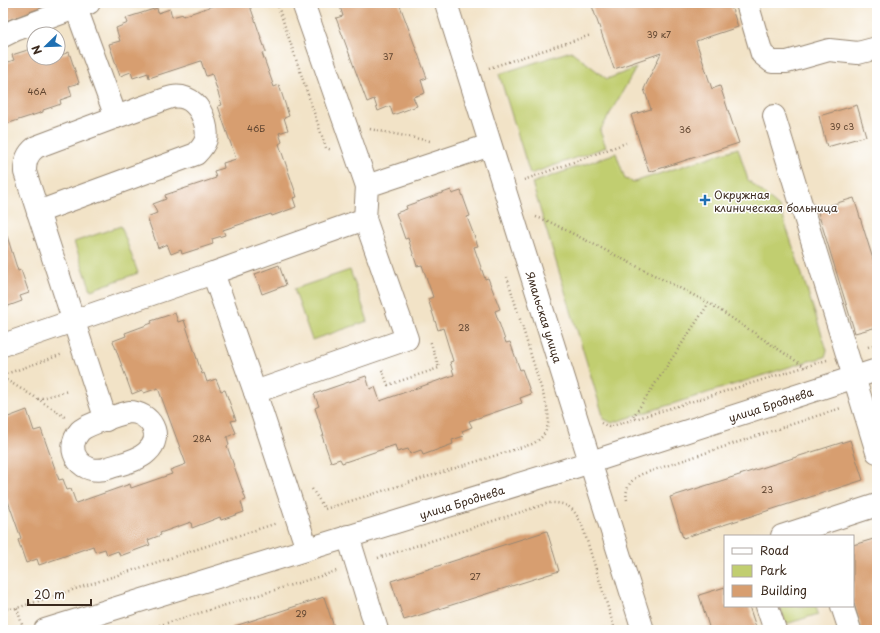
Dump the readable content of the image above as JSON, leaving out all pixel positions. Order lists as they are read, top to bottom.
{
  "streets": {
    "main road": ["Ямальская улица", "улица Броднева"]
  },
  "crossings": [
    ["Ямальская улица", "улица Броднева"]
  ],
  "places": {
    "health": ["Окружная клиническая больница"]
  },
  "house_numbers": [
    "39 к7",
    "37",
    "46А",
    "39 с3",
    "46Б",
    "36",
    "28",
    "28А",
    "23",
    "27",
    "29"
  ],
  "legend": ["Road", "Park", "Building"],
  "scale_bar": "20 m",
  "north": "bottom left"
}
